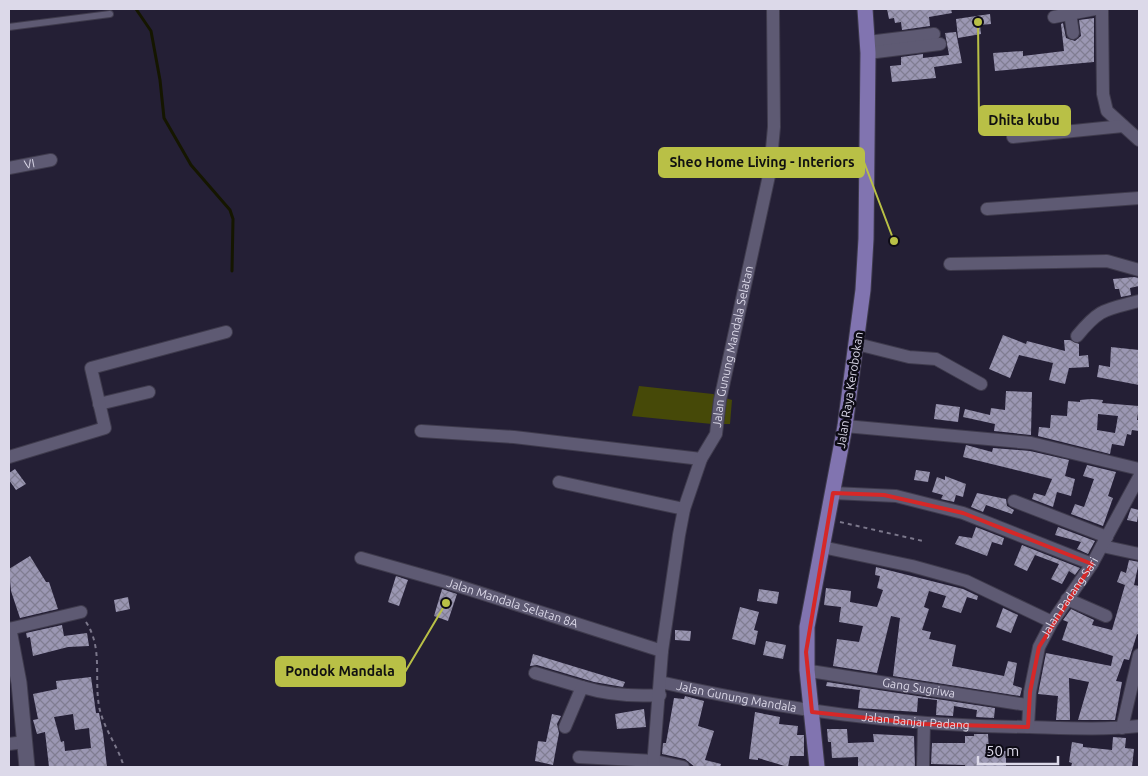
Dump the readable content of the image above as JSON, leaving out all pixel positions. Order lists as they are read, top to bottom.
{
  "streets": {
    "main road": ["Jalan Raya Kerobokan"],
    "street": [
      "VI",
      "Jalan Gunung Mandala Selatan",
      "Jalan Padang Sari",
      "Jalan Mandala Selatan 8A",
      "Gang Sugriwa",
      "Jalan Gunung Mandala",
      "Jalan Banjar Padang"
    ]
  },
  "crossings": [
    ["Jalan Gunung Mandala Selatan", "Jalan Mandala Selatan 8A"],
    ["Jalan Gunung Mandala Selatan", "Jalan Gunung Mandala"],
    ["Jalan Raya Kerobokan", "Jalan Gunung Mandala"],
    ["Jalan Raya Kerobokan", "Jalan Banjar Padang"],
    ["Jalan Padang Sari", "Jalan Banjar Padang"],
    ["Jalan Gunung Mandala", "Jalan Banjar Padang"]
  ],
  "places": ["Dhita kubu", "Sheo Home Living - Interiors", "Pondok Mandala"],
  "scale_bar": "50 m"
}
